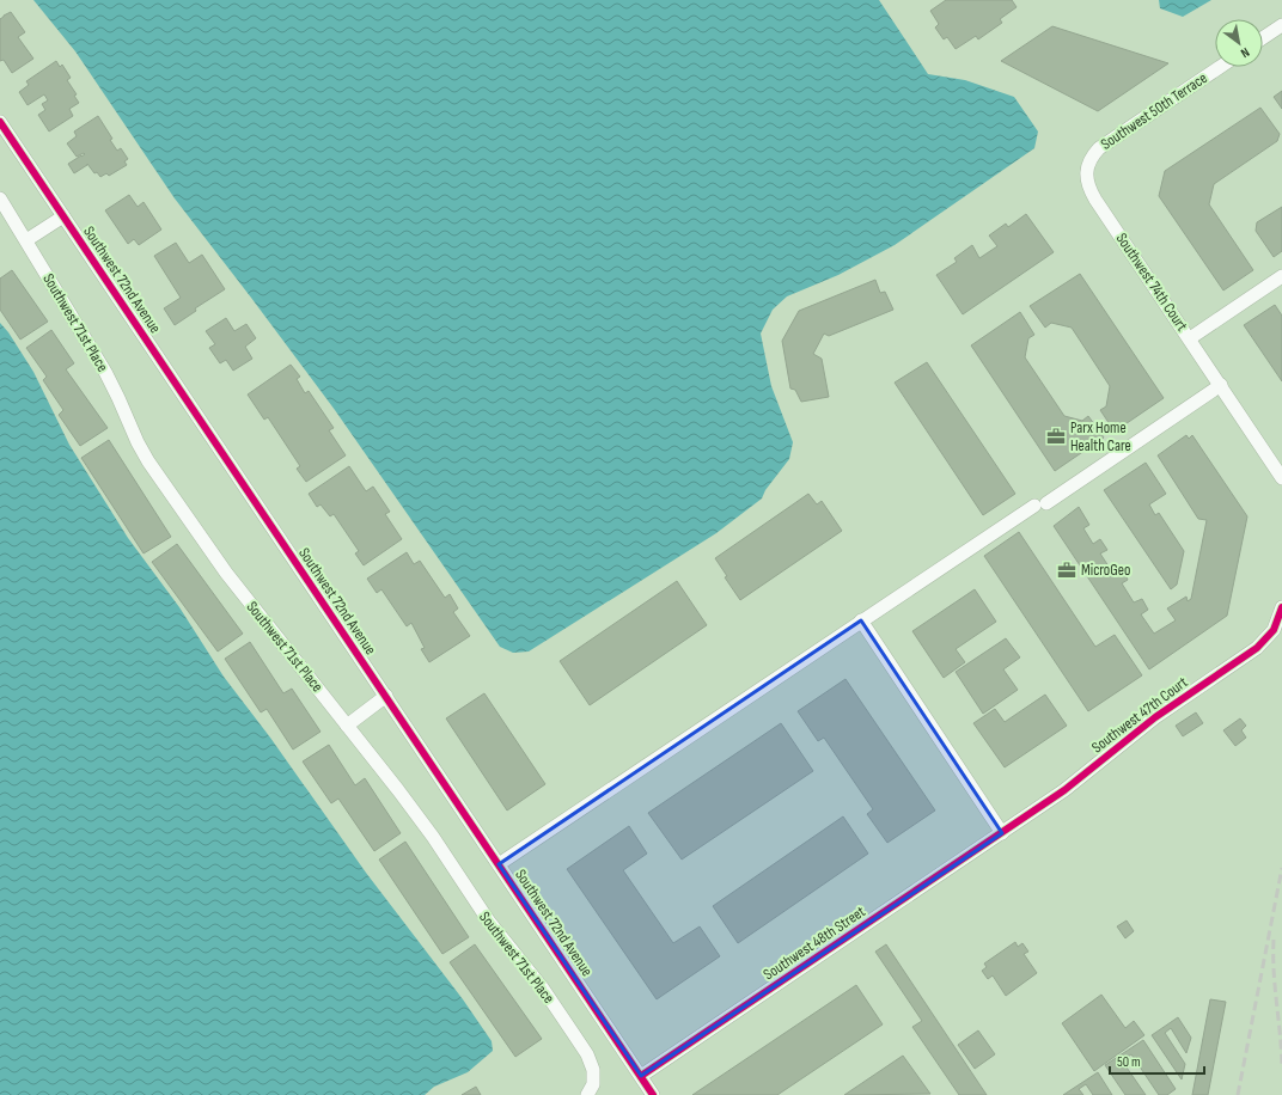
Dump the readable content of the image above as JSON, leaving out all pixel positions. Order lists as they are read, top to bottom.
{
  "streets": {
    "street": [
      "Southwest 50th Terrace",
      "Southwest 72nd Avenue",
      "Southwest 74th Court",
      "Southwest 71st Place",
      "Southwest 47th Court",
      "Southwest 48th Street"
    ]
  },
  "crossings": [
    ["Southwest 50th Terrace", "Southwest 74th Court"],
    ["Southwest 72nd Avenue", "Southwest 48th Street"],
    ["Southwest 47th Court", "Southwest 48th Street"]
  ],
  "places": {
    "office": ["Parx Home Health Care", "MicroGeo"]
  },
  "scale_bar": "50 m",
  "north": "bottom right"
}
